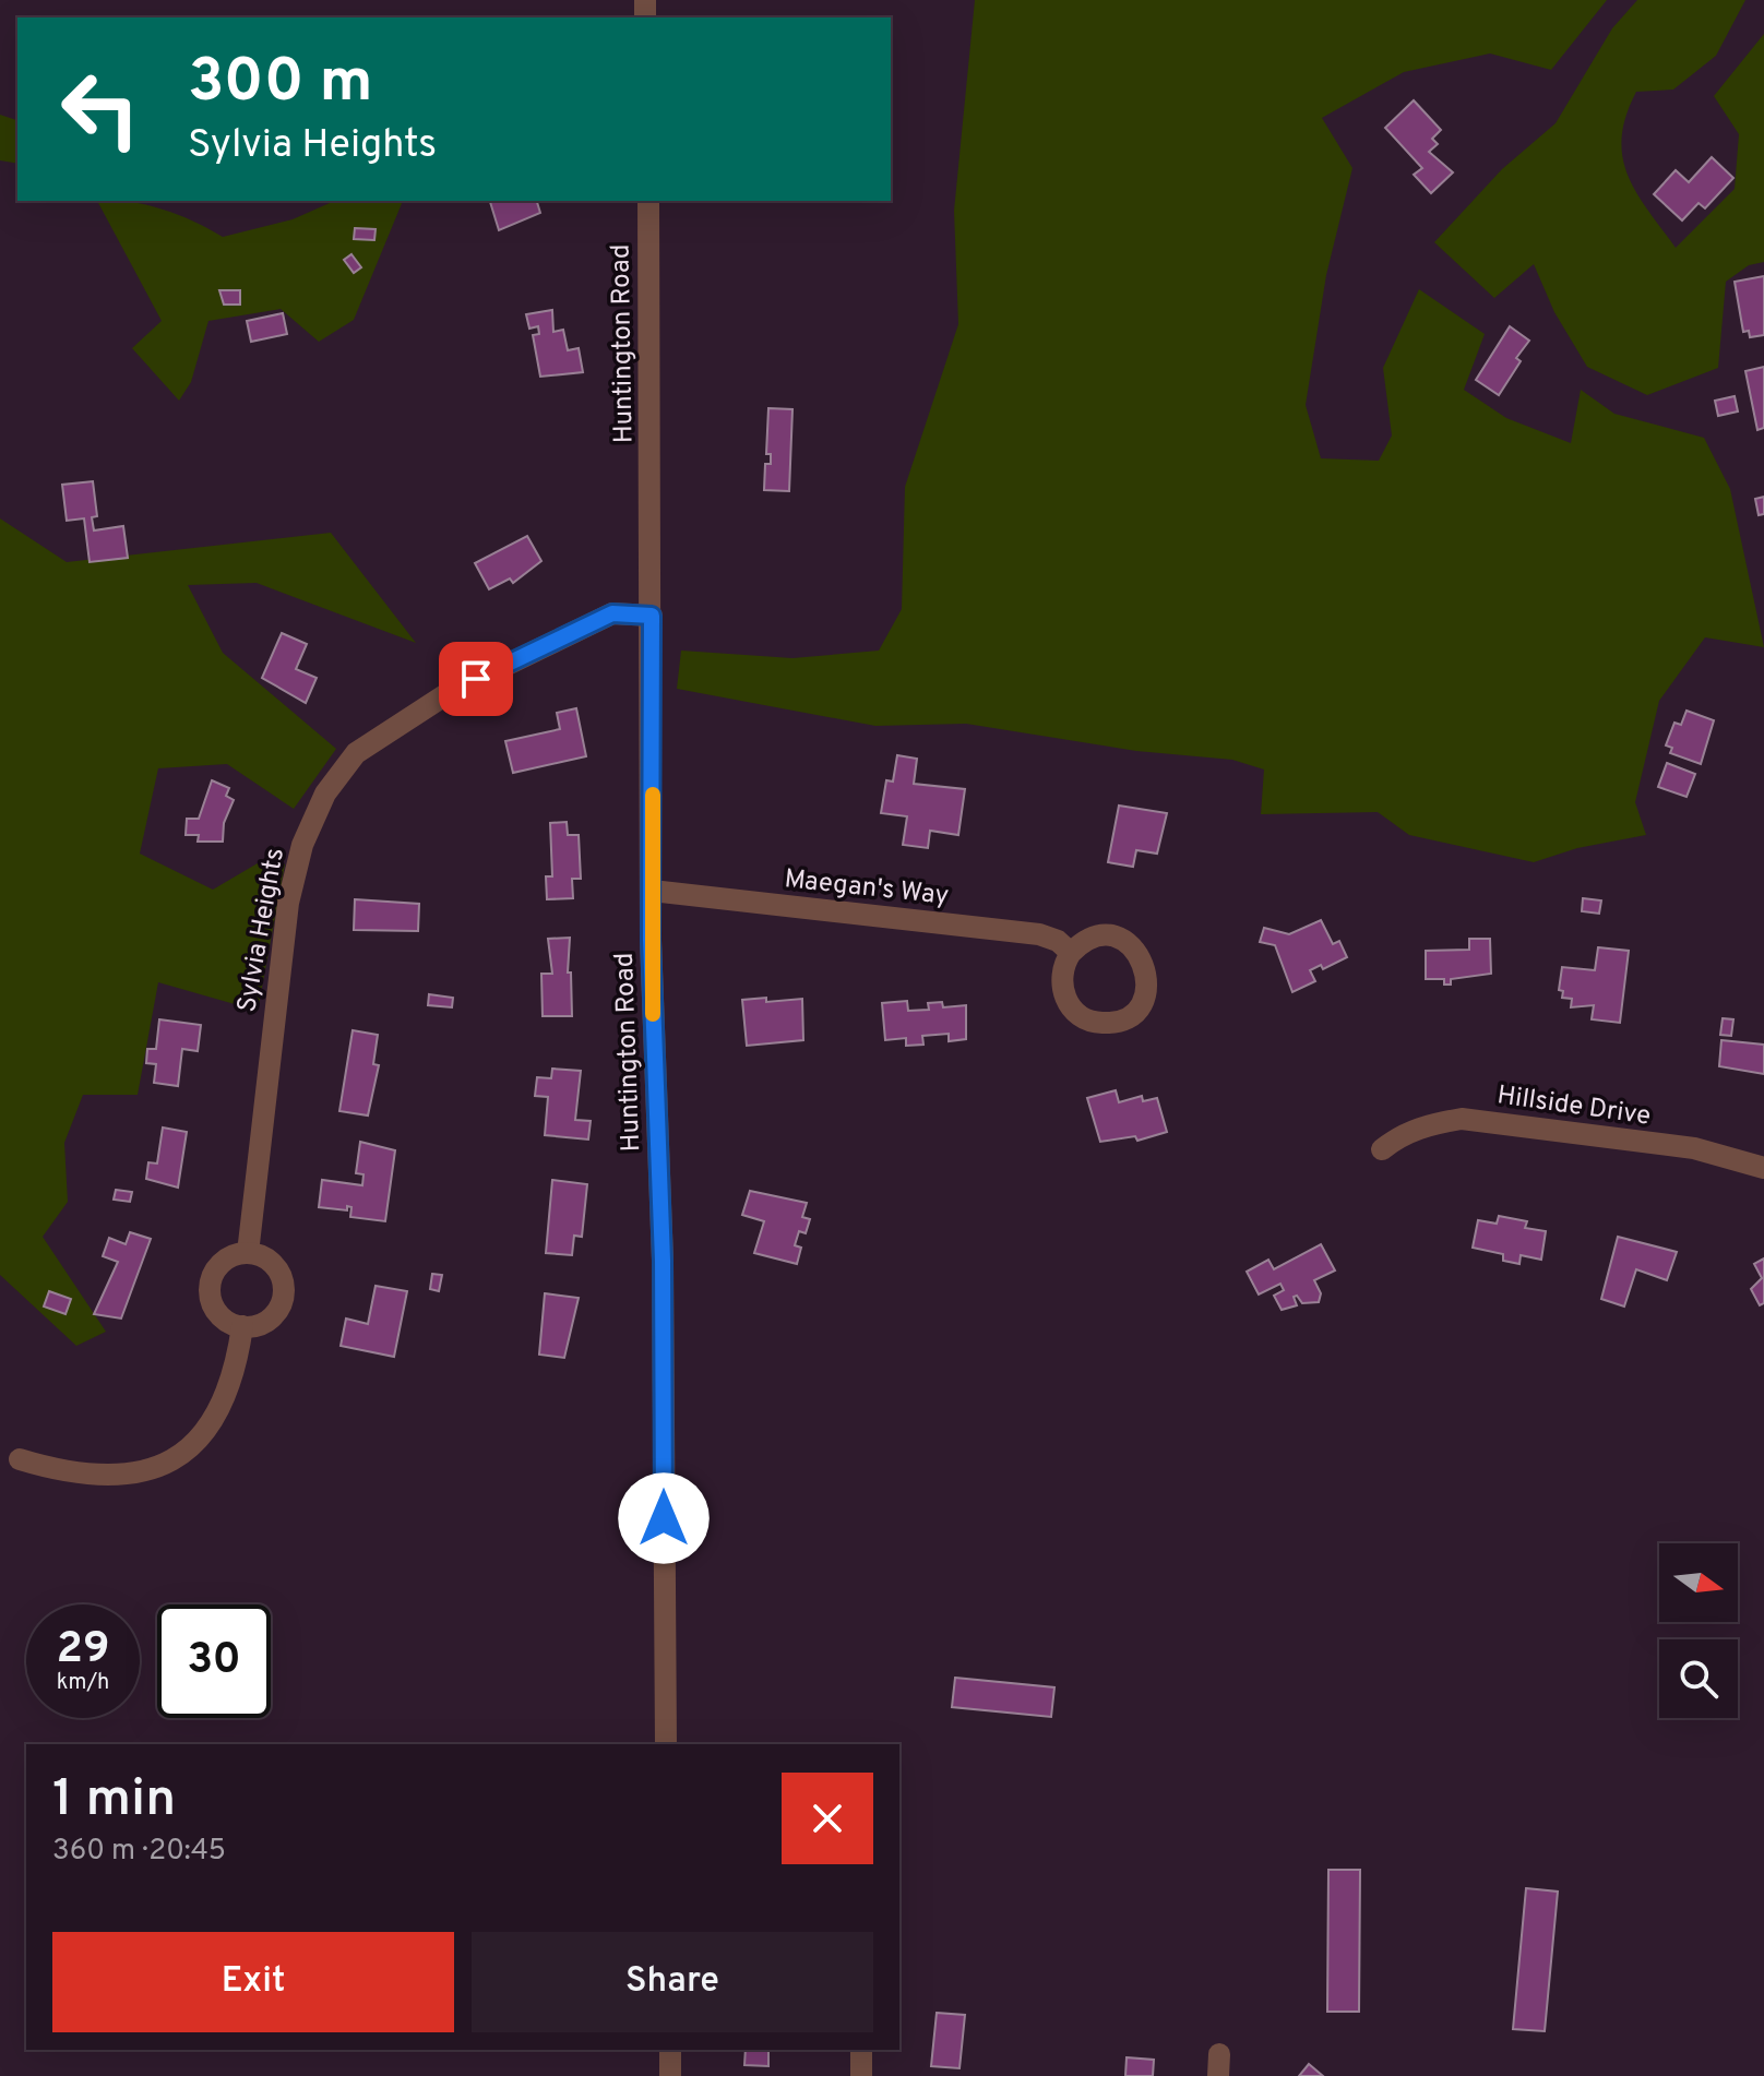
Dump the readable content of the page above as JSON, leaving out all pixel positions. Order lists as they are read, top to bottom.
{
  "streets": {
    "street": [
      "Huntington Road",
      "Maegan's Way",
      "Sylvia Heights",
      "Hillside Drive"
    ]
  },
  "crossings": [
    ["Huntington Road", "Maegan's Way"],
    ["Huntington Road", "Sylvia Heights"]
  ],
  "north": "right",
  "page": {
    "turn": ["300 m", "Sylvia Heights"],
    "speed": "29 km/h",
    "limit": "30",
    "heading": ["1 min", "360 m · 20:45"],
    "buttons": ["Exit", "Share"]
  }
}
